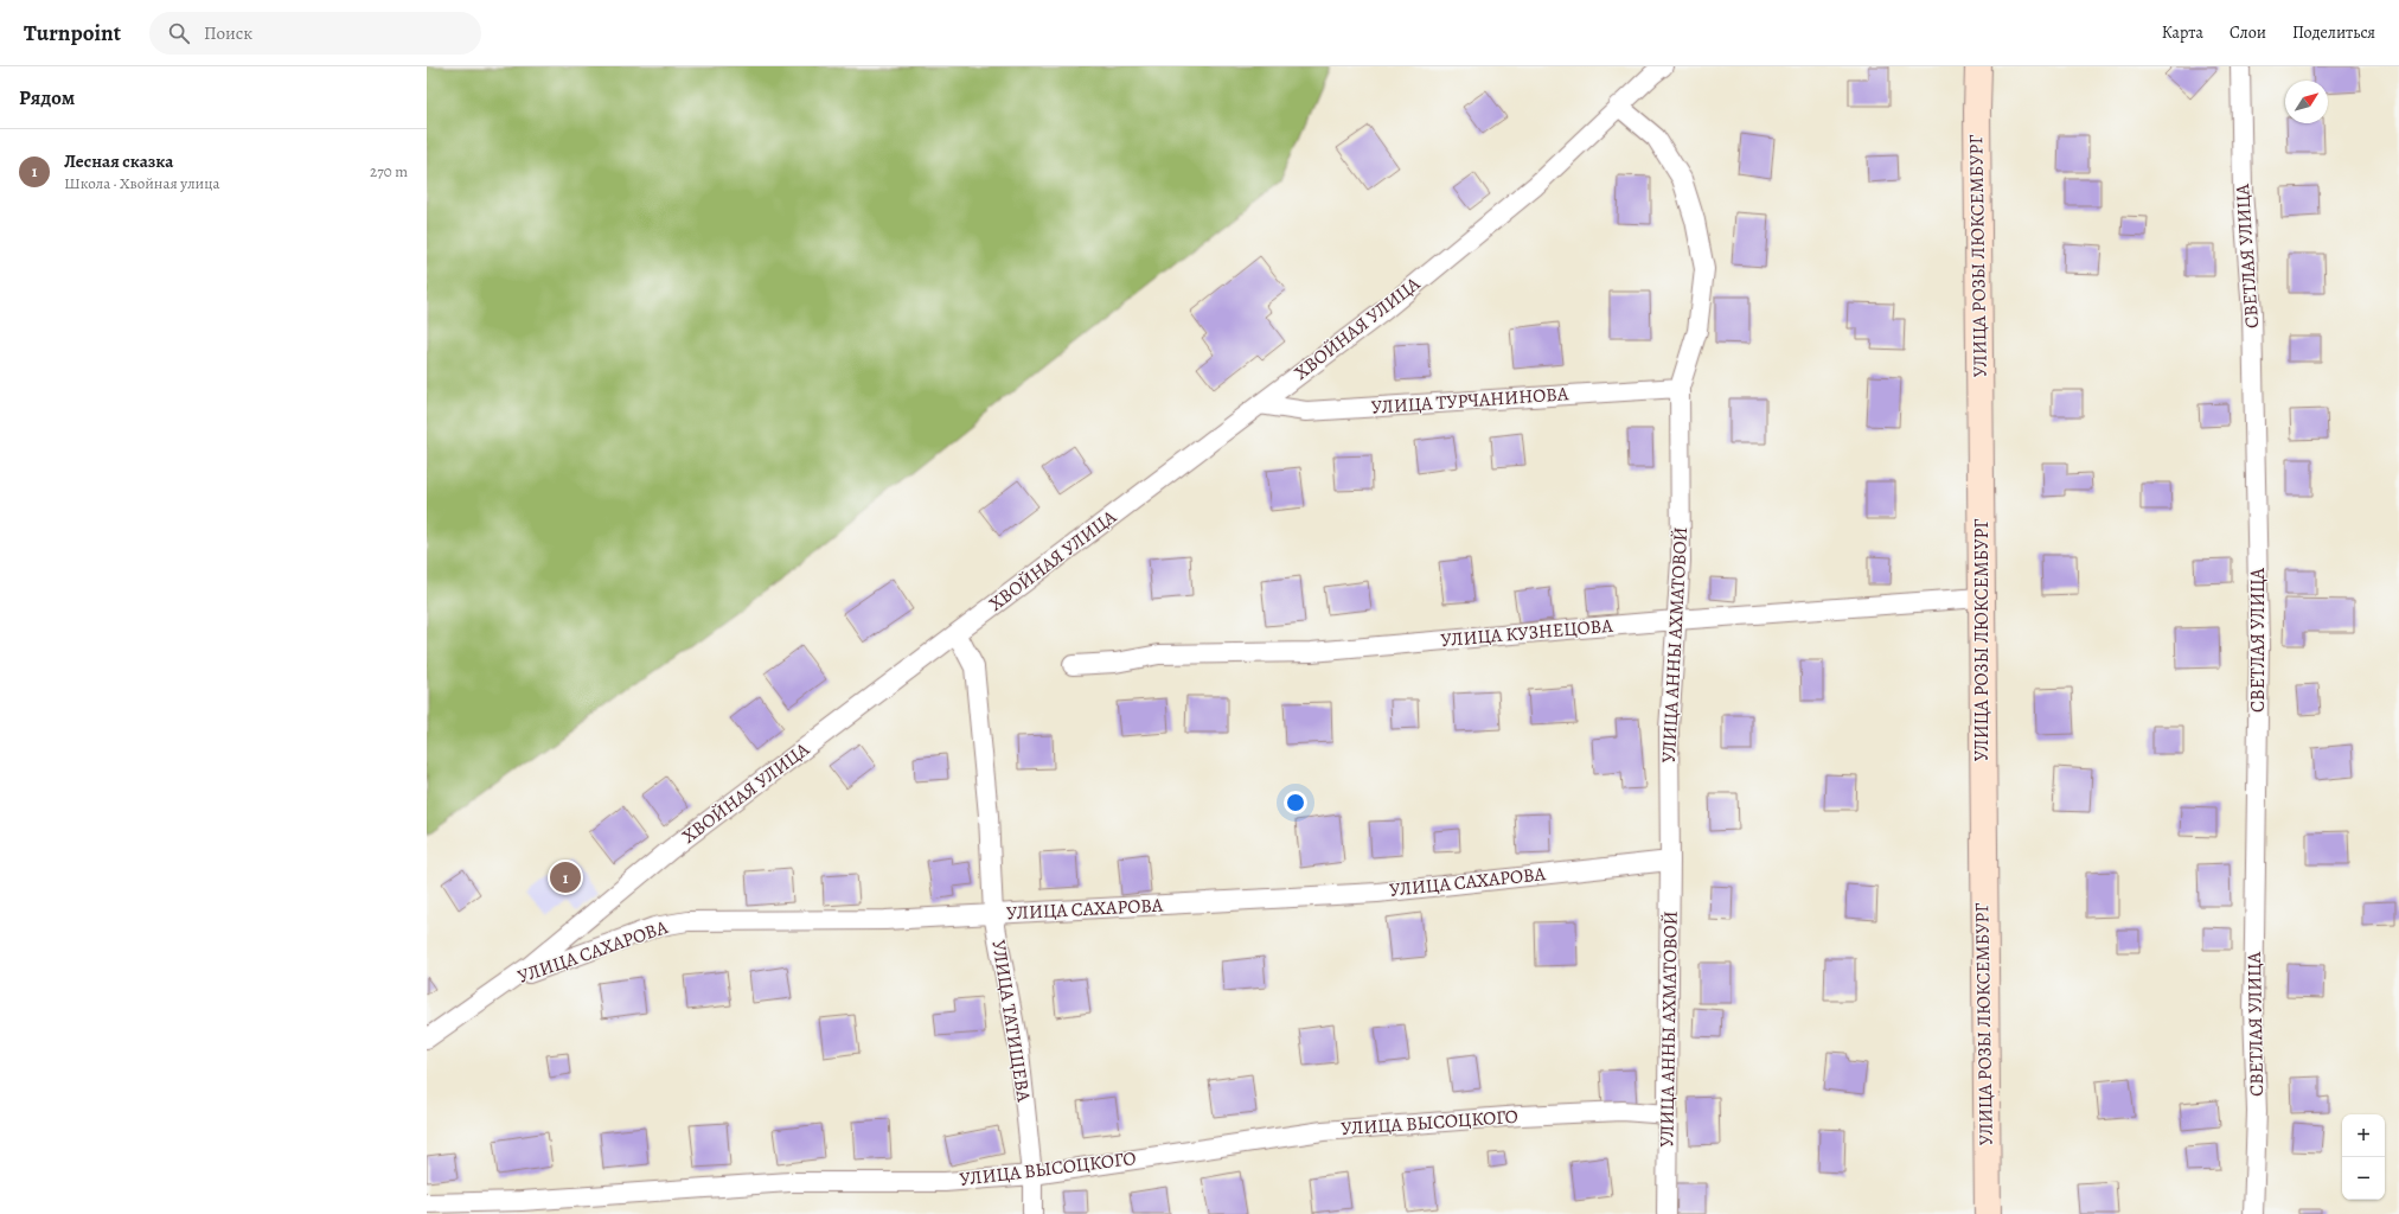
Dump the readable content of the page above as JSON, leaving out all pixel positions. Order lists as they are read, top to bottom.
{
  "streets": {
    "street": [
      "УЛИЦА РОЗЫ ЛЮКСЕМБУРГ",
      "СВЕТЛАЯ УЛИЦА",
      "ХВОЙНАЯ УЛИЦА",
      "УЛИЦА ТУРЧАНИНОВА",
      "УЛИЦА КУЗНЕЦОВА",
      "УЛИЦА АННЫ АХМАТОВОЙ",
      "УЛИЦА САХАРОВА",
      "УЛИЦА ТАТИЩЕВА",
      "УЛИЦА ВЫСОЦКОГО"
    ]
  },
  "crossings": [
    ["УЛИЦА РОЗЫ ЛЮКСЕМБУРГ", "УЛИЦА КУЗНЕЦОВА"],
    ["ХВОЙНАЯ УЛИЦА", "УЛИЦА ТУРЧАНИНОВА"],
    ["ХВОЙНАЯ УЛИЦА", "УЛИЦА АННЫ АХМАТОВОЙ"],
    ["ХВОЙНАЯ УЛИЦА", "УЛИЦА САХАРОВА"],
    ["ХВОЙНАЯ УЛИЦА", "УЛИЦА ТАТИЩЕВА"],
    ["УЛИЦА ТУРЧАНИНОВА", "УЛИЦА АННЫ АХМАТОВОЙ"],
    ["УЛИЦА КУЗНЕЦОВА", "УЛИЦА АННЫ АХМАТОВОЙ"],
    ["УЛИЦА АННЫ АХМАТОВОЙ", "УЛИЦА САХАРОВА"],
    ["УЛИЦА АННЫ АХМАТОВОЙ", "УЛИЦА ВЫСОЦКОГО"],
    ["УЛИЦА САХАРОВА", "УЛИЦА ТАТИЩЕВА"],
    ["УЛИЦА ТАТИЩЕВА", "УЛИЦА ВЫСОЦКОГО"]
  ],
  "north": "top right",
  "page": {
    "header": "Turnpoint",
    "search": "Поиск",
    "nav": ["Карта", "Слои", "Поделиться"],
    "heading": "Рядом",
    "list": [
      {
        "mark": "1",
        "name": "Лесная сказка",
        "note": "Школа · Хвойная улица",
        "value": "270 m"
      }
    ],
    "pins": "1",
    "map_buttons": ["+", "−"]
  }
}
